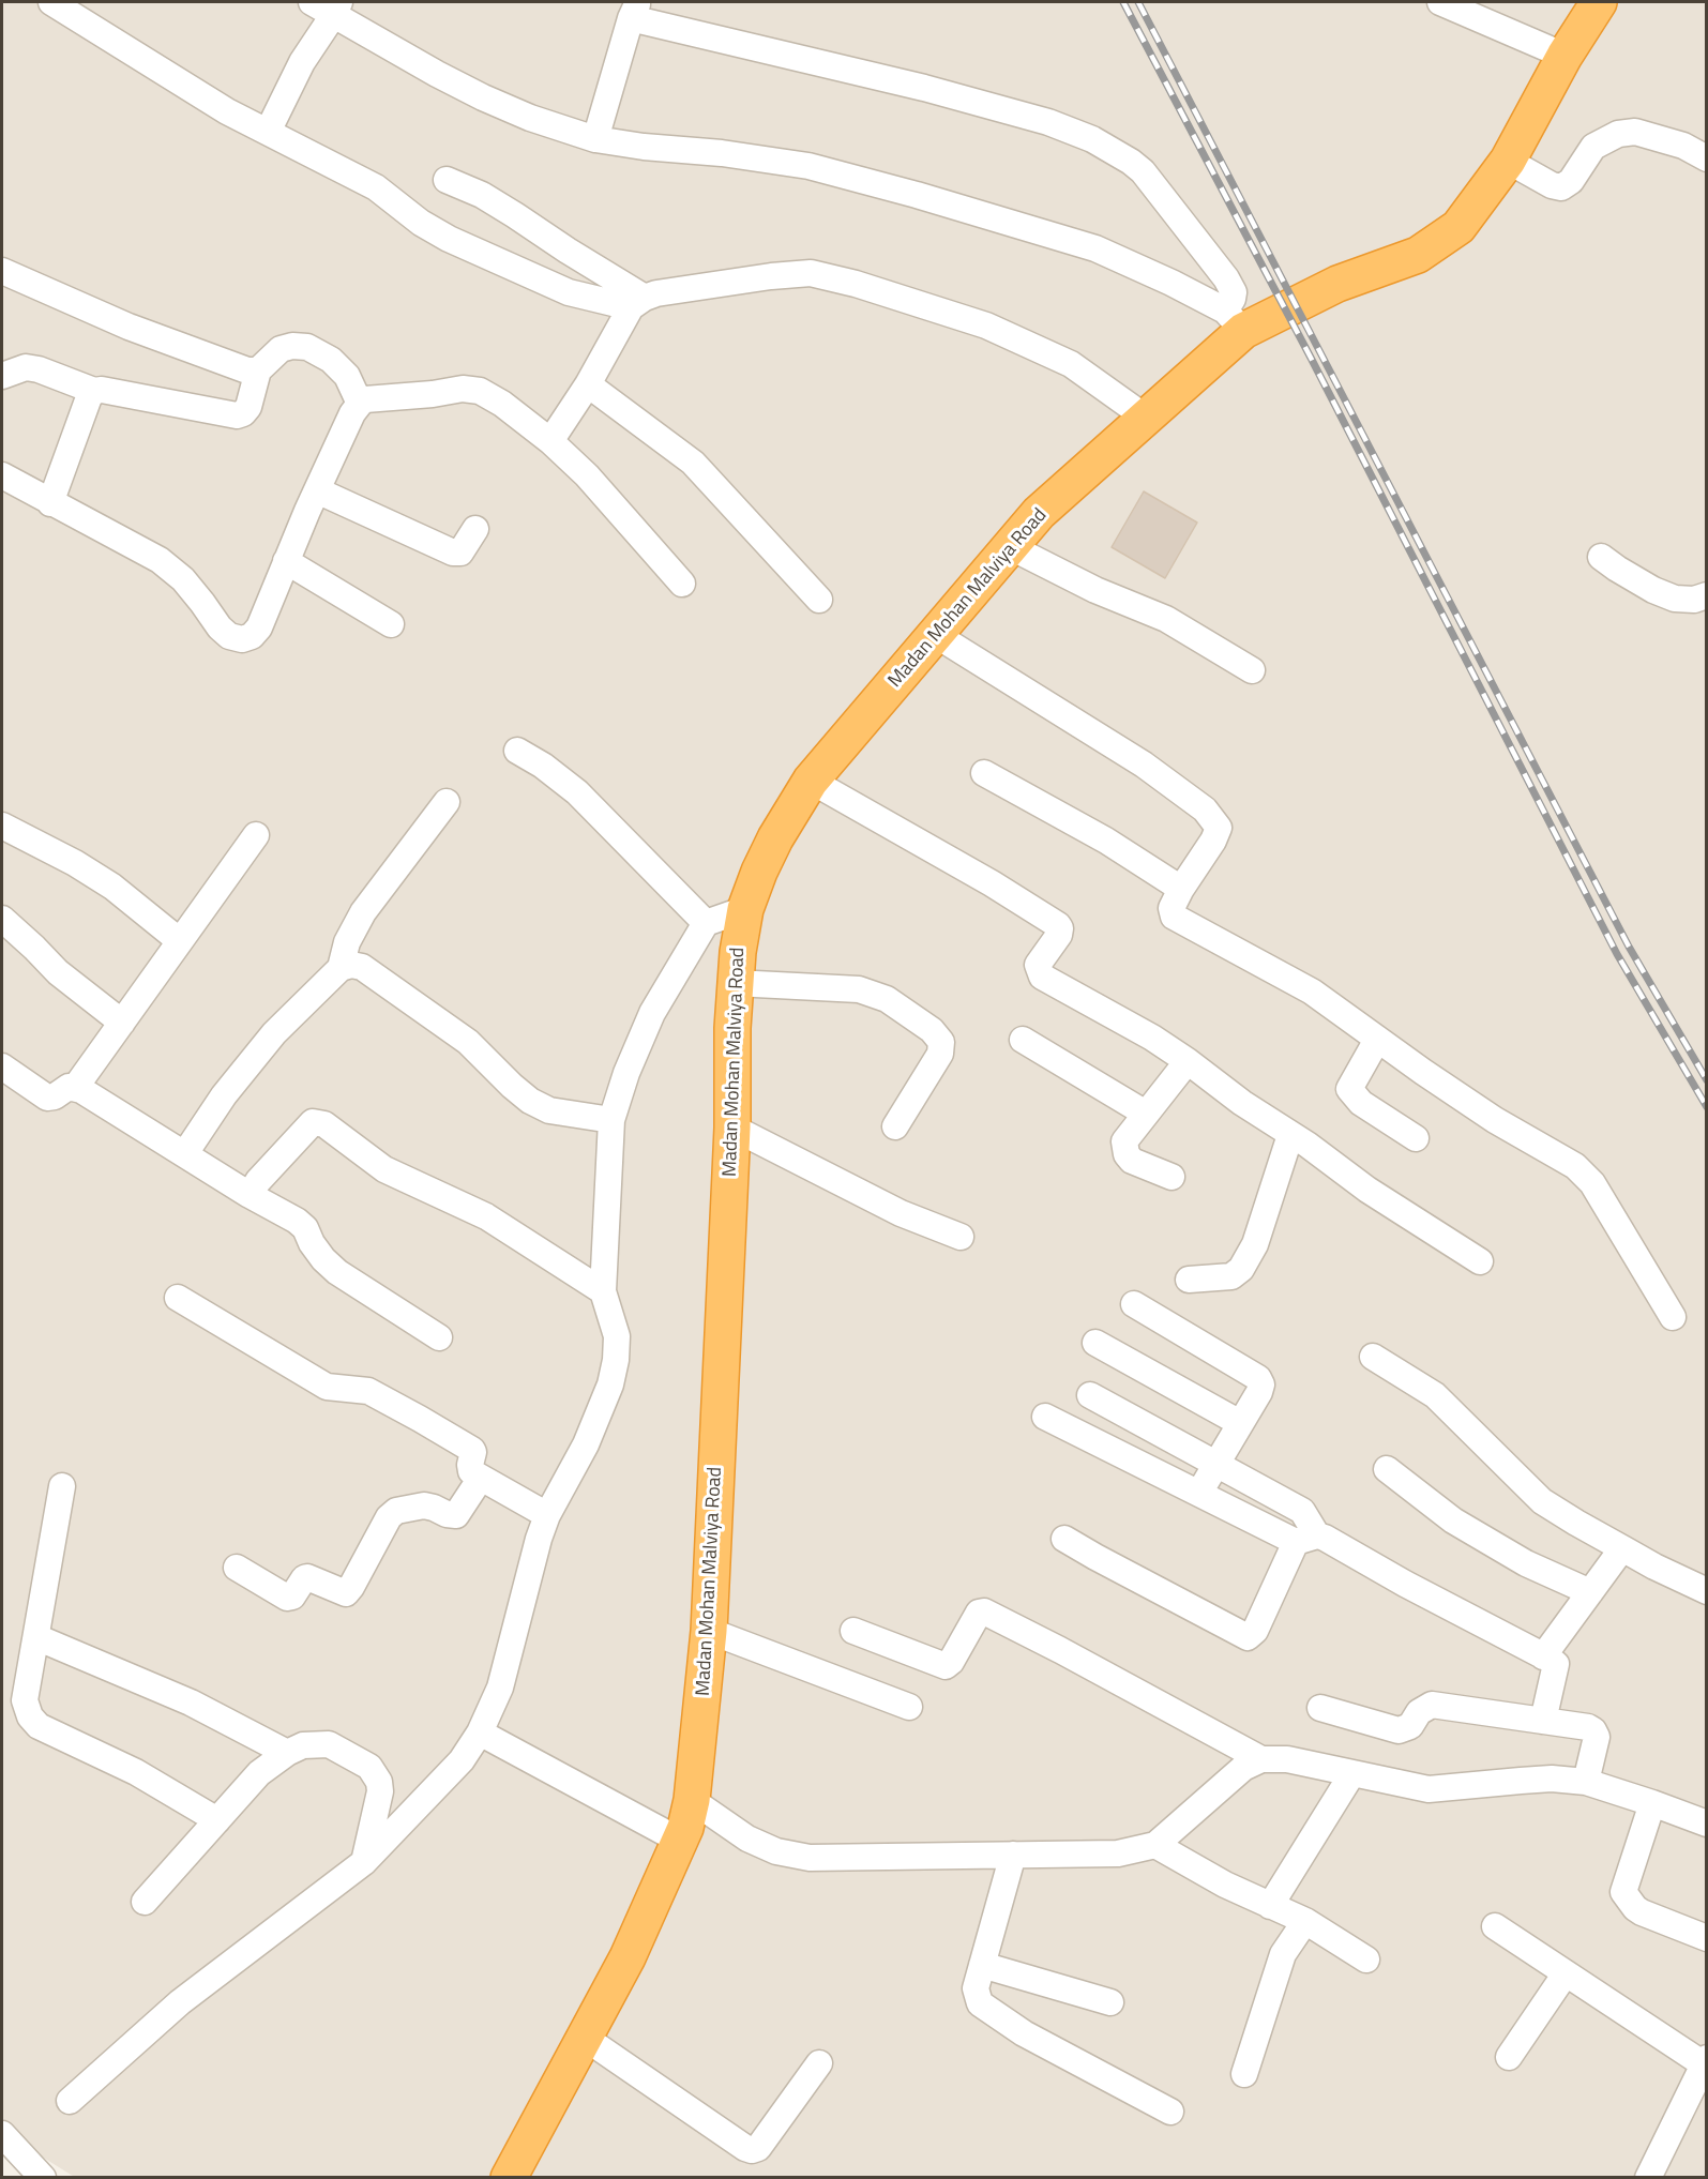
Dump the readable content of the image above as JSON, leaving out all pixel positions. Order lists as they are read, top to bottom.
{
  "streets": {
    "highway": ["Madan Mohan Malviya Road"]
  }
}
